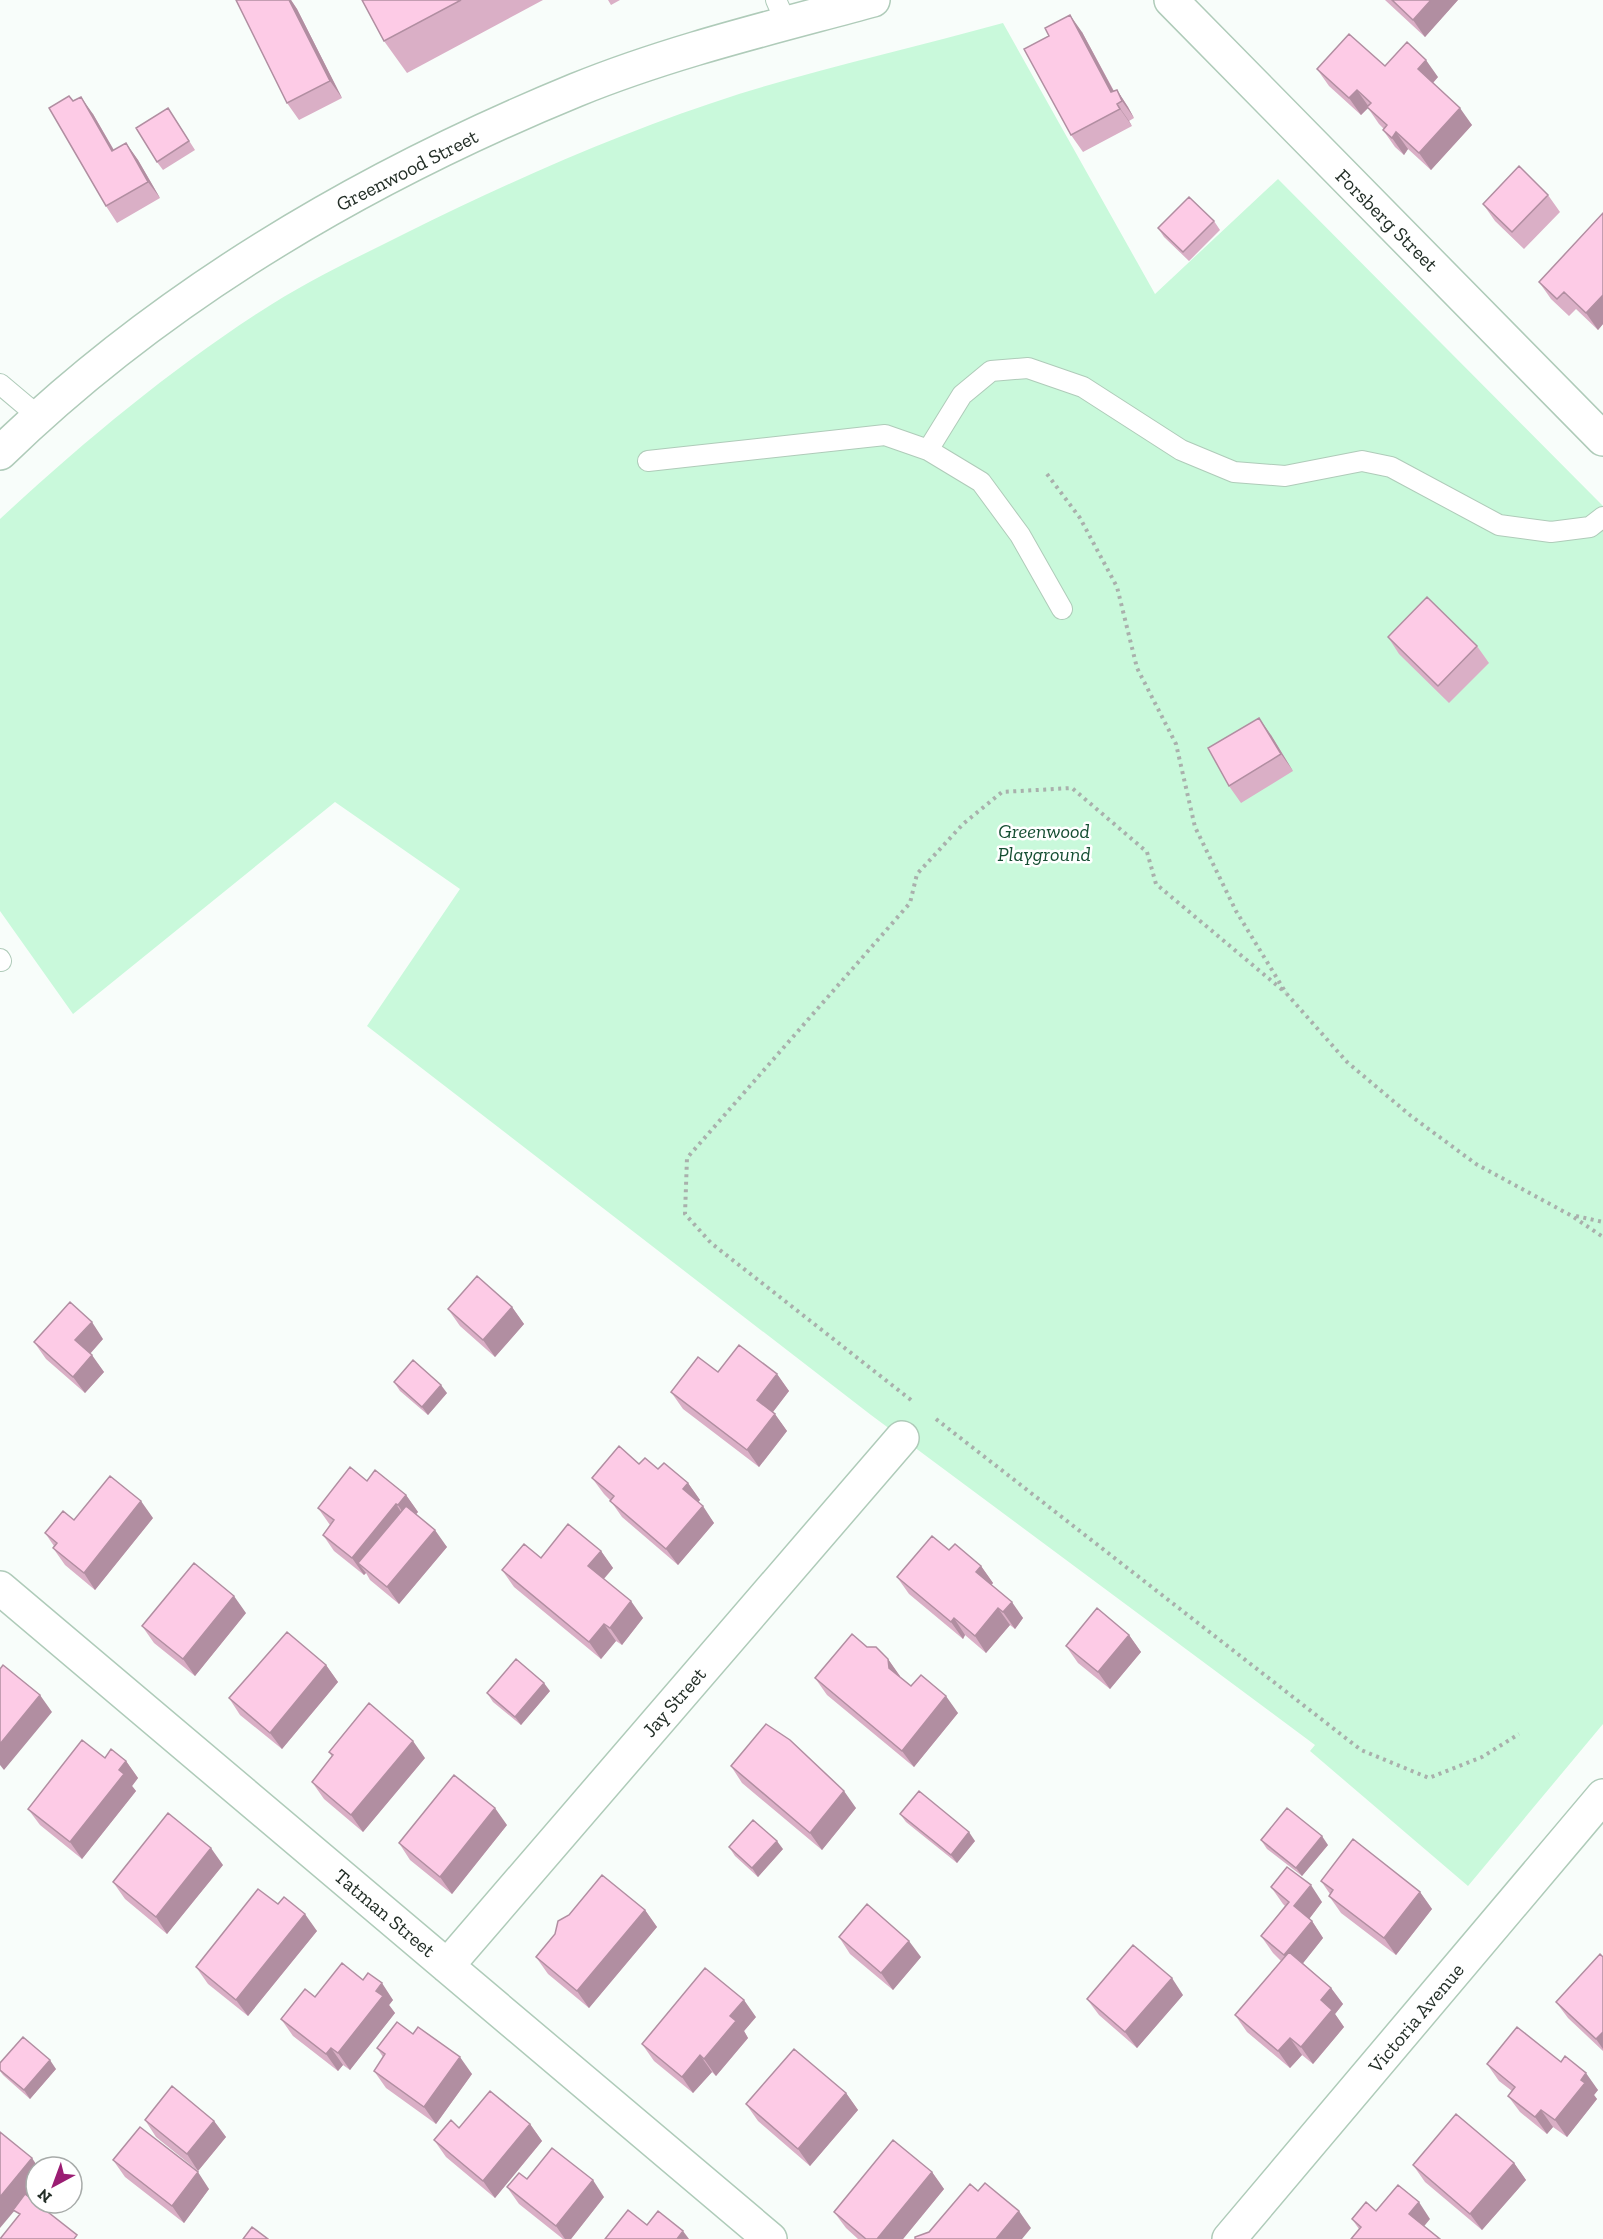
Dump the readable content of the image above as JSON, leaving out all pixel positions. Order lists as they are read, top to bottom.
{
  "streets": {
    "street": [
      "Greenwood Street",
      "Forsberg Street",
      "Jay Street",
      "Tatman Street",
      "Victoria Avenue"
    ]
  },
  "crossings": [
    ["Jay Street", "Tatman Street"]
  ],
  "parks": ["Greenwood Playground"],
  "north": "bottom left"
}
